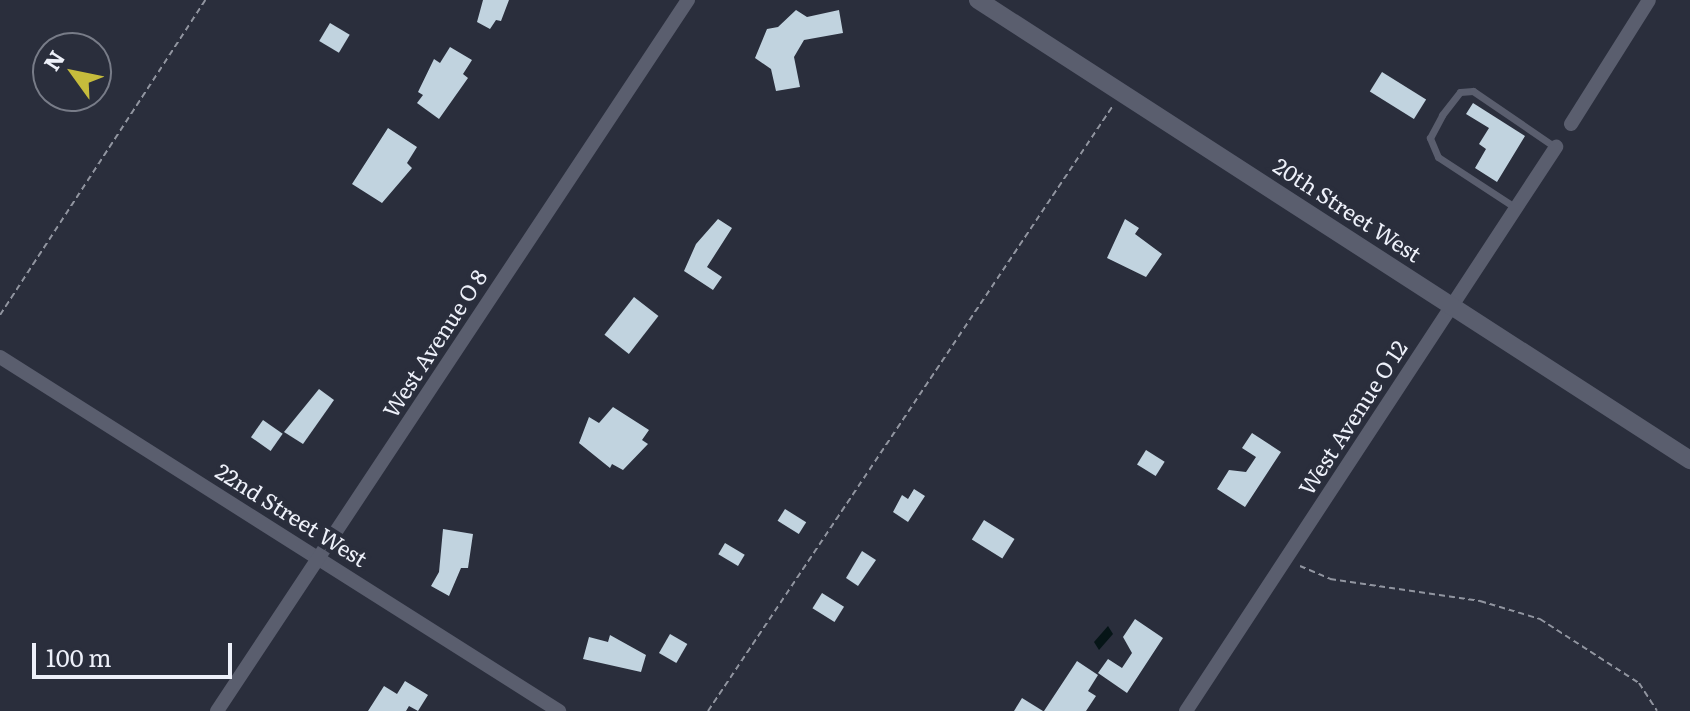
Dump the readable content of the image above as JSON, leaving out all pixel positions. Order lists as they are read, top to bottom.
{
  "streets": {
    "main road": ["20th Street West"],
    "street": ["West Avenue O 8", "West Avenue O 12", "22nd Street West"]
  },
  "crossings": [
    ["20th Street West", "West Avenue O 12"],
    ["West Avenue O 8", "22nd Street West"]
  ],
  "scale_bar": "100 m",
  "north": "top left"
}
